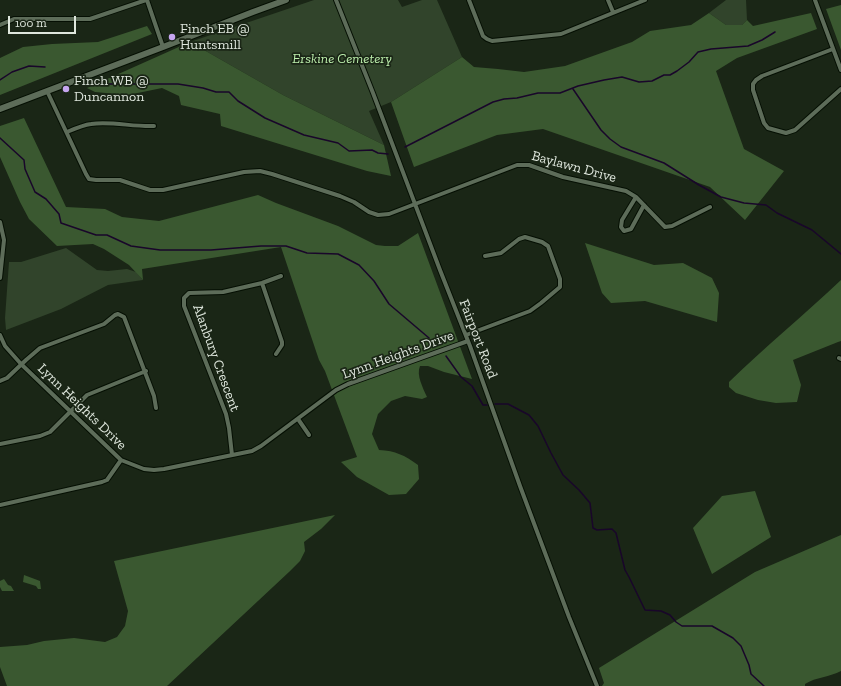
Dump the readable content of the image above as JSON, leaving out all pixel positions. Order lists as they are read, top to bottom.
{
  "streets": {
    "street": [
      "Baylawn Drive",
      "Fairport Road",
      "Lynn Heights Drive",
      "Alanbury Crescent"
    ]
  },
  "crossings": [
    ["Baylawn Drive", "Fairport Road"],
    ["Fairport Road", "Lynn Heights Drive"],
    ["Lynn Heights Drive", "Alanbury Crescent"]
  ],
  "parks": ["Erskine Cemetery"],
  "places": ["Finch EB @ Huntsmill", "Finch WB @ Duncannon"],
  "scale_bar": "100 m"
}
